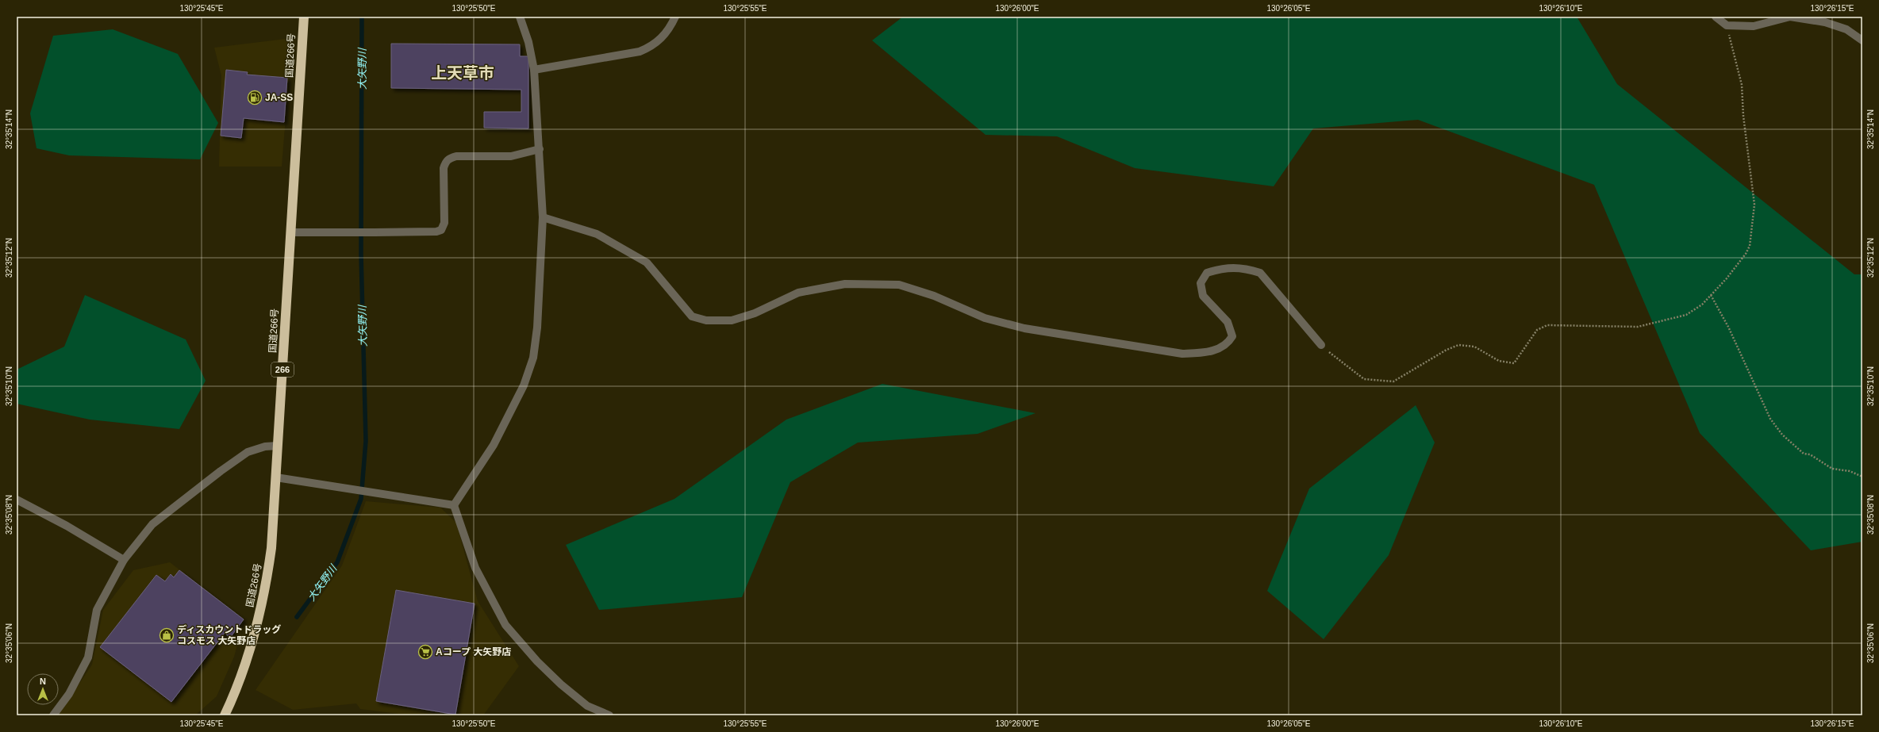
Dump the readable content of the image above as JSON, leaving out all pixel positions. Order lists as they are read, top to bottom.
{
  "streets": {
    "highway": ["国道266号", "266"]
  },
  "districts": ["上天草市"],
  "water": ["大矢野川"],
  "places": {
    "fuel station": ["JA-SS"],
    "shop": ["ディスカウントドラッグ コスモス 大矢野店"],
    "supermarket": ["Aコープ 大矢野店"]
  },
  "north": "top",
  "coordinates": [
    "130°25'45\"E",
    "130°25'50\"E",
    "130°25'55\"E",
    "130°26'00\"E",
    "130°26'05\"E",
    "130°26'10\"E",
    "130°26'15\"E",
    "32°35'14\"N",
    "32°35'12\"N",
    "32°35'10\"N",
    "32°35'08\"N",
    "32°35'06\"N"
  ]
}
